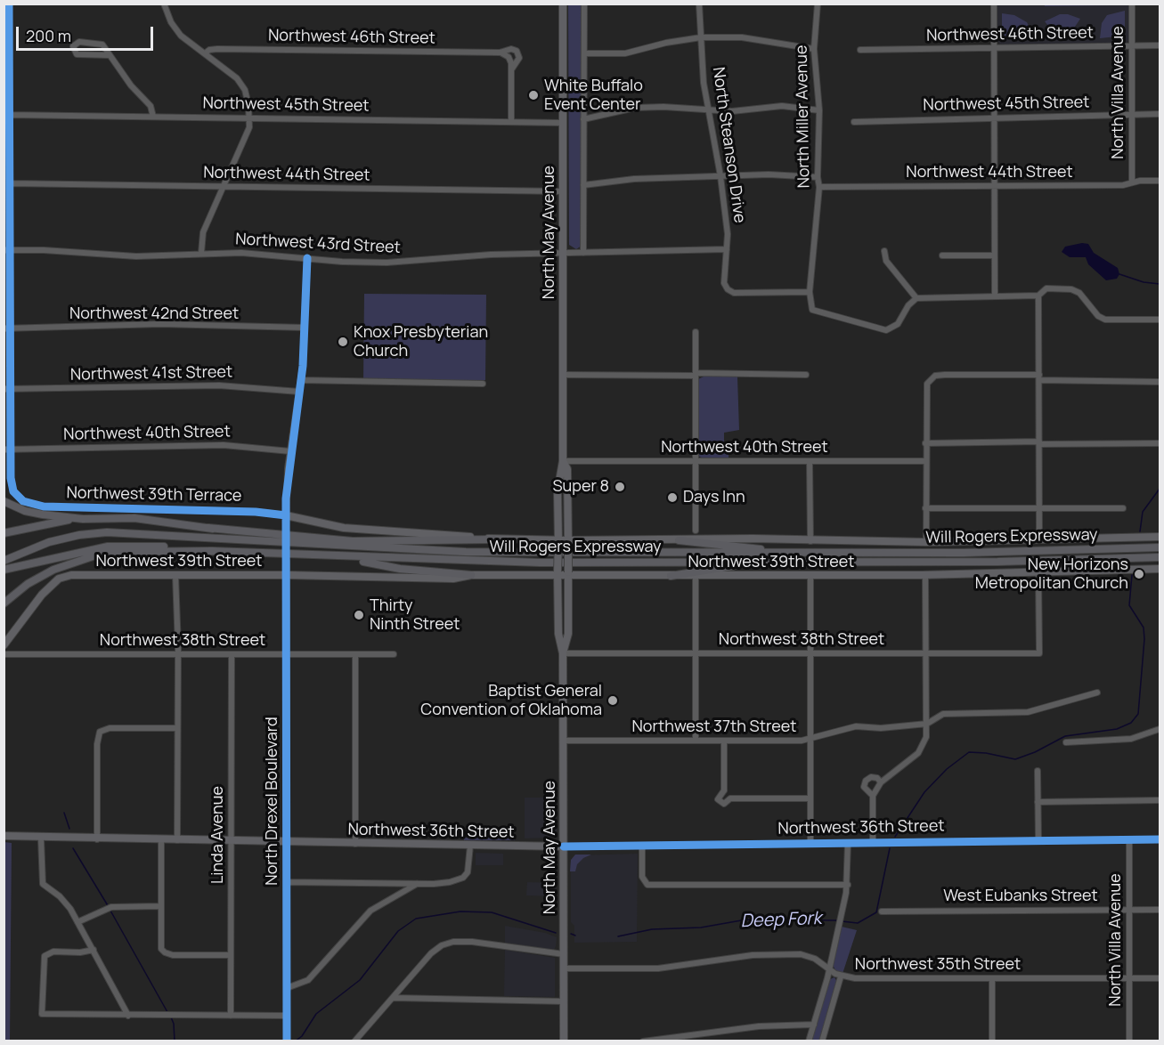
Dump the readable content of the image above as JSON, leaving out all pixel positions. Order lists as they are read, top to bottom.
{
  "streets": {
    "highway": ["Will Rogers Expressway"],
    "main road": ["North May Avenue", "Northwest 39th Street", "Northwest 36th Street"],
    "street": [
      "Northwest 46th Street",
      "North Villa Avenue",
      "Northwest 45th Street",
      "North Miller Avenue",
      "North Steanson Drive",
      "Northwest 44th Street",
      "Northwest 43rd Street",
      "Northwest 42nd Street",
      "Northwest 41st Street",
      "Northwest 40th Street",
      "Northwest 39th Terrace",
      "Northwest 38th Street",
      "Northwest 37th Street",
      "North Drexel Boulevard",
      "Linda Avenue",
      "West Eubanks Street",
      "Northwest 35th Street"
    ]
  },
  "crossings": [
    ["Northwest 46th Street", "North Villa Avenue"],
    ["North Villa Avenue", "Northwest 45th Street"],
    ["North Villa Avenue", "Northwest 44th Street"],
    ["North Villa Avenue", "Northwest 36th Street"],
    ["North Villa Avenue", "West Eubanks Street"],
    ["North Villa Avenue", "Northwest 35th Street"],
    ["Northwest 45th Street", "North May Avenue"],
    ["North Miller Avenue", "North Steanson Drive"],
    ["North Miller Avenue", "Northwest 44th Street"],
    ["North Steanson Drive", "Northwest 43rd Street"],
    ["Northwest 44th Street", "North May Avenue"],
    ["North May Avenue", "Northwest 43rd Street"],
    ["North May Avenue", "Northwest 40th Street"],
    ["North May Avenue", "Northwest 39th Street"],
    ["North May Avenue", "Northwest 38th Street"],
    ["North May Avenue", "Northwest 37th Street"],
    ["North May Avenue", "Northwest 36th Street"],
    ["North May Avenue", "Northwest 35th Street"],
    ["Northwest 40th Street", "Northwest 39th Terrace"],
    ["Northwest 39th Terrace", "Northwest 39th Street"],
    ["Northwest 39th Street", "Northwest 38th Street"],
    ["Northwest 39th Street", "North Drexel Boulevard"],
    ["Northwest 38th Street", "North Drexel Boulevard"],
    ["Northwest 38th Street", "Linda Avenue"],
    ["North Drexel Boulevard", "Northwest 36th Street"],
    ["Northwest 36th Street", "Linda Avenue"]
  ],
  "water": ["Deep Fork"],
  "places": [
    "White Buffalo Event Center",
    "Knox Presbyterian Church",
    "Super 8",
    "Days Inn",
    "New Horizons Metropolitan Church",
    "Thirty Ninth Street",
    "Baptist General Convention of Oklahoma"
  ],
  "scale_bar": "200 m"
}
